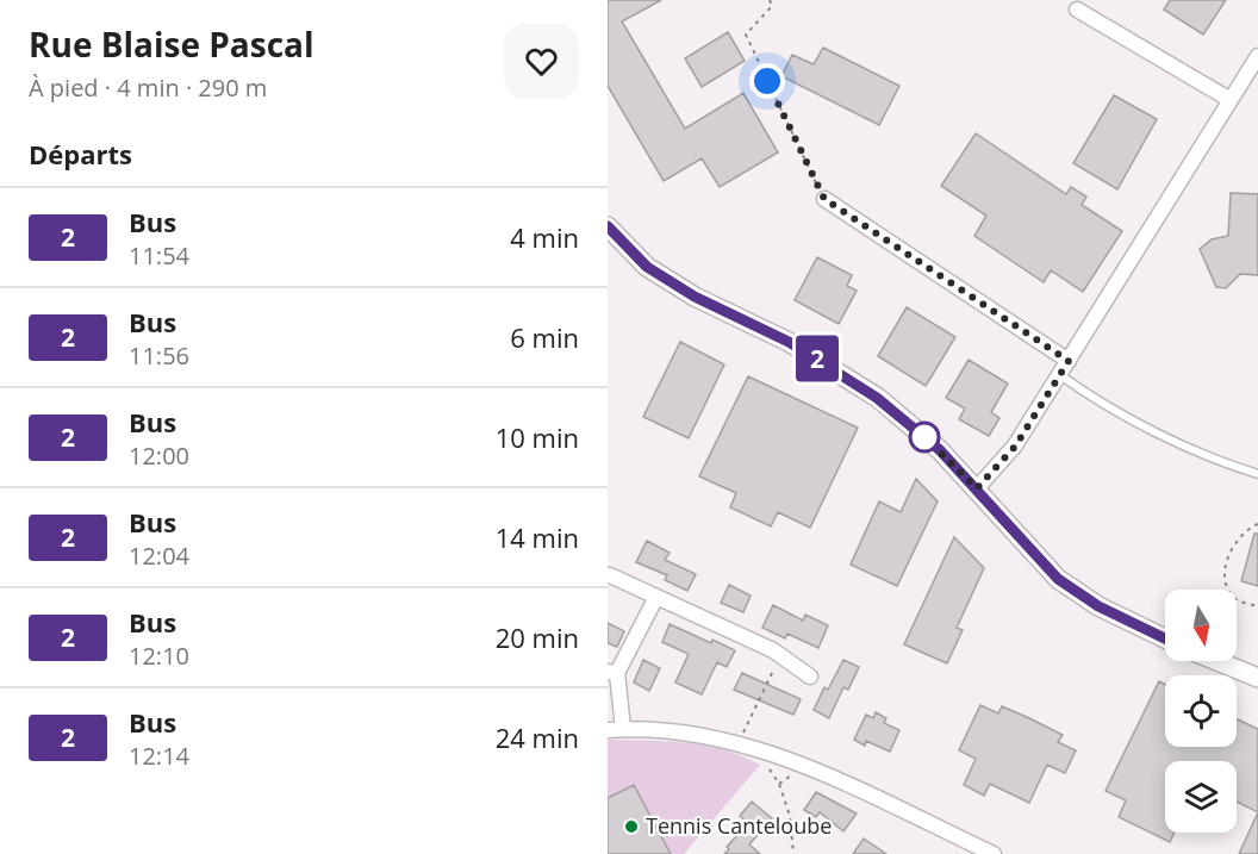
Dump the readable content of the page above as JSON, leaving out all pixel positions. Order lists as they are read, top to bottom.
{
  "places": ["Tennis Canteloube"],
  "lines": ["bus line 2"],
  "north": "bottom",
  "page": {
    "heading": [
      ["Rue Blaise Pascal", "À pied · 4 min · 290 m"],
      "Départs"
    ],
    "on_map": "2",
    "list": [
      {
        "mark": "2",
        "name": "Bus",
        "note": "11:54",
        "value": "4 min"
      },
      {
        "mark": "2",
        "name": "Bus",
        "note": "11:56",
        "value": "6 min"
      },
      {
        "mark": "2",
        "name": "Bus",
        "note": "12:00",
        "value": "10 min"
      },
      {
        "mark": "2",
        "name": "Bus",
        "note": "12:04",
        "value": "14 min"
      },
      {
        "mark": "2",
        "name": "Bus",
        "note": "12:10",
        "value": "20 min"
      },
      {
        "mark": "2",
        "name": "Bus",
        "note": "12:14",
        "value": "24 min"
      }
    ]
  }
}
